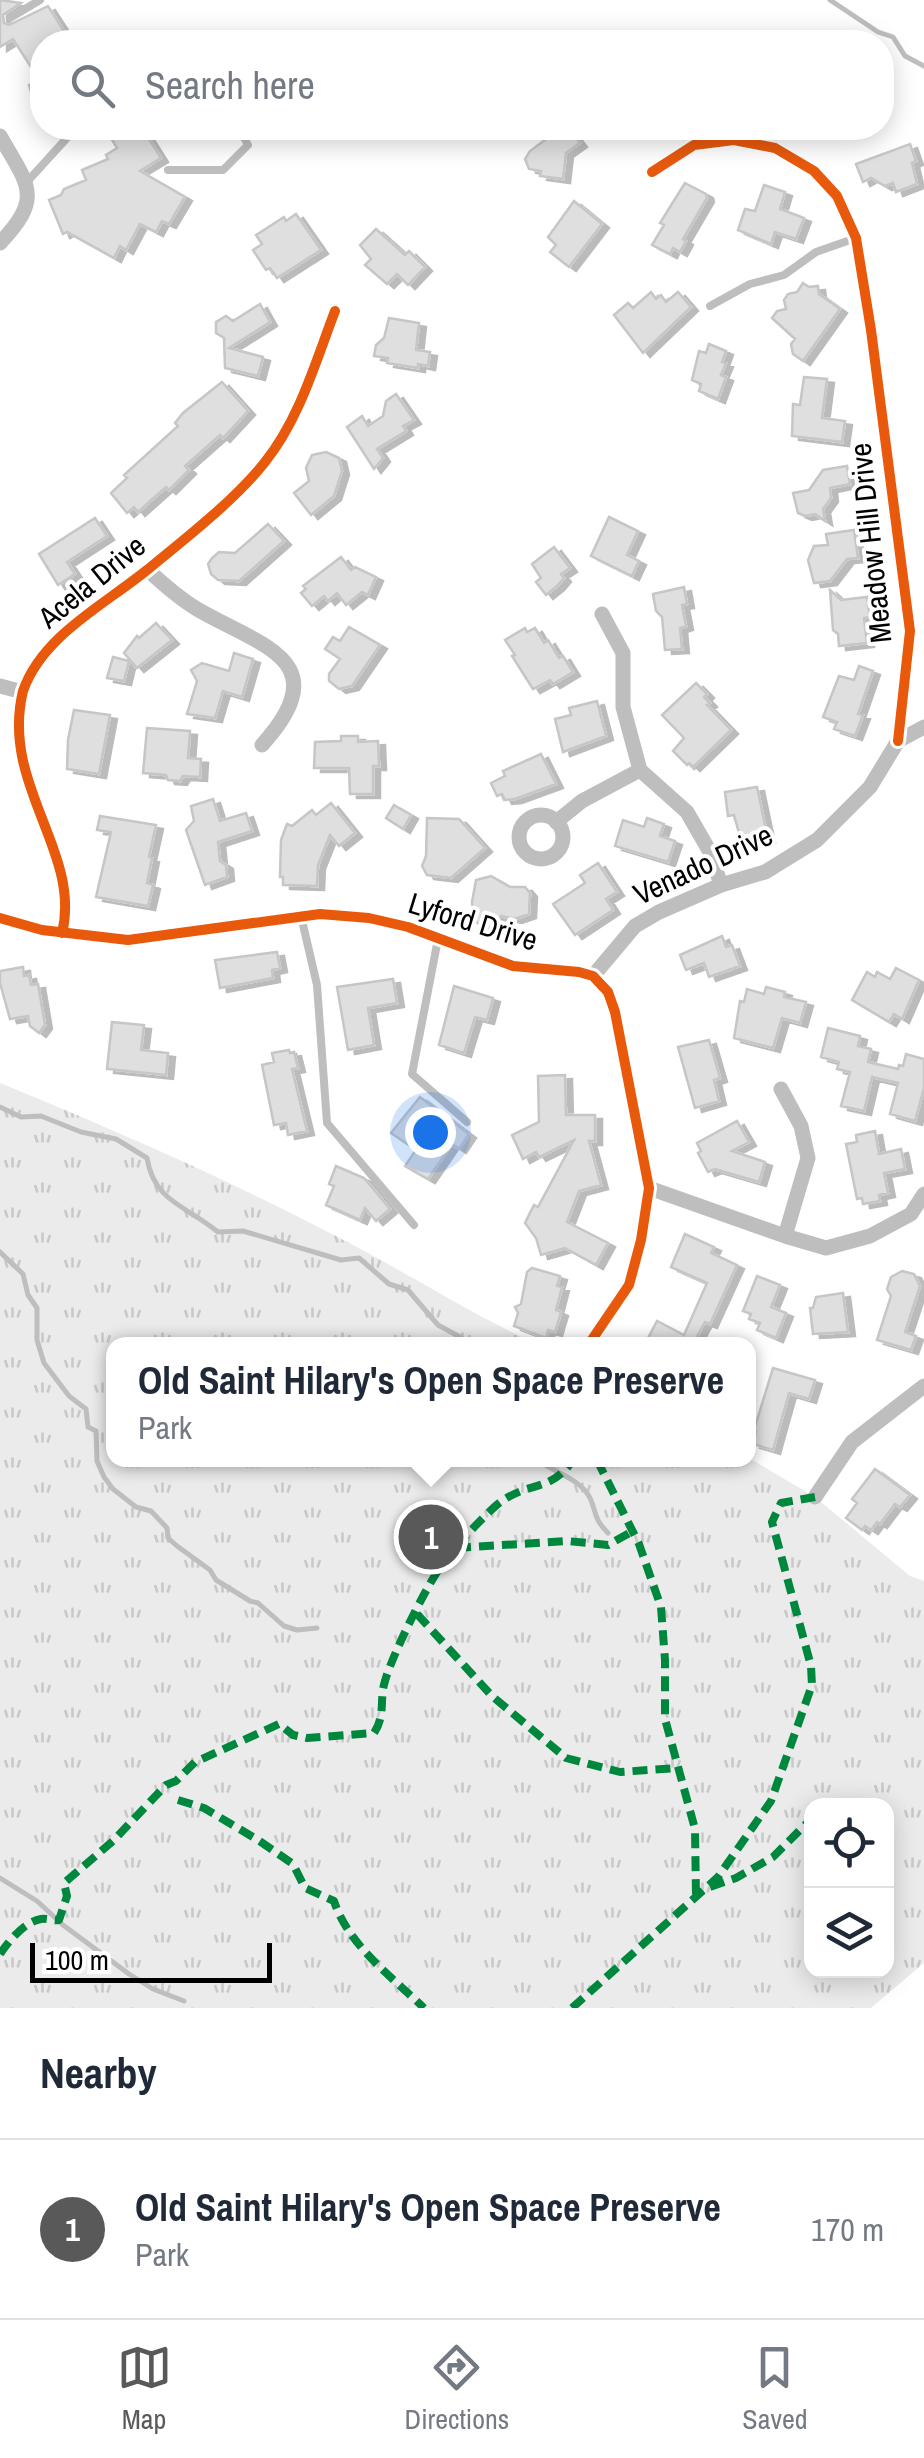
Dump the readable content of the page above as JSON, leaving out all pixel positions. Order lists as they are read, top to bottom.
{
  "streets": {
    "street": [
      "Meadow Hill Drive",
      "Acela Drive",
      "Venado Drive",
      "Lyford Drive"
    ]
  },
  "crossings": [
    ["Meadow Hill Drive", "Venado Drive"],
    ["Acela Drive", "Lyford Drive"],
    ["Venado Drive", "Lyford Drive"]
  ],
  "scale_bar": "100 m",
  "page": {
    "search": "Search here",
    "popup": ["Old Saint Hilary's Open Space Preserve", "Park"],
    "pins": "1",
    "scale": "100 m",
    "heading": "Nearby",
    "list": [
      {
        "mark": "1",
        "name": "Old Saint Hilary's Open Space Preserve",
        "note": "Park",
        "value": "170 m"
      }
    ],
    "nav": ["Map", "Directions", "Saved"]
  }
}
